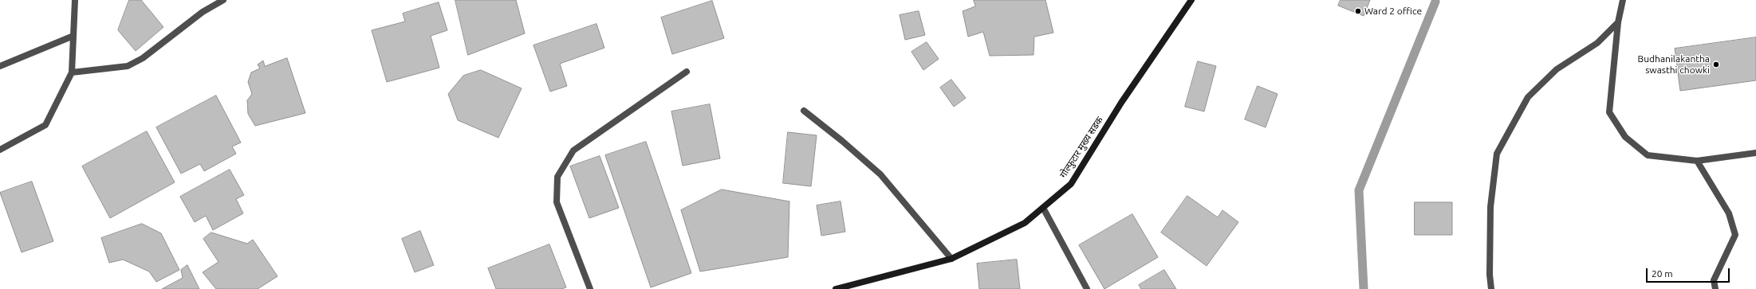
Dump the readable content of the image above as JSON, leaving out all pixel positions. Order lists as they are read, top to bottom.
{
  "streets": {
    "main road": ["गोल्फुटार मुख्य सडक"]
  },
  "places": ["Ward 2 office", "Budhanilakantha swasthi chowki"],
  "scale_bar": "20 m"
}
